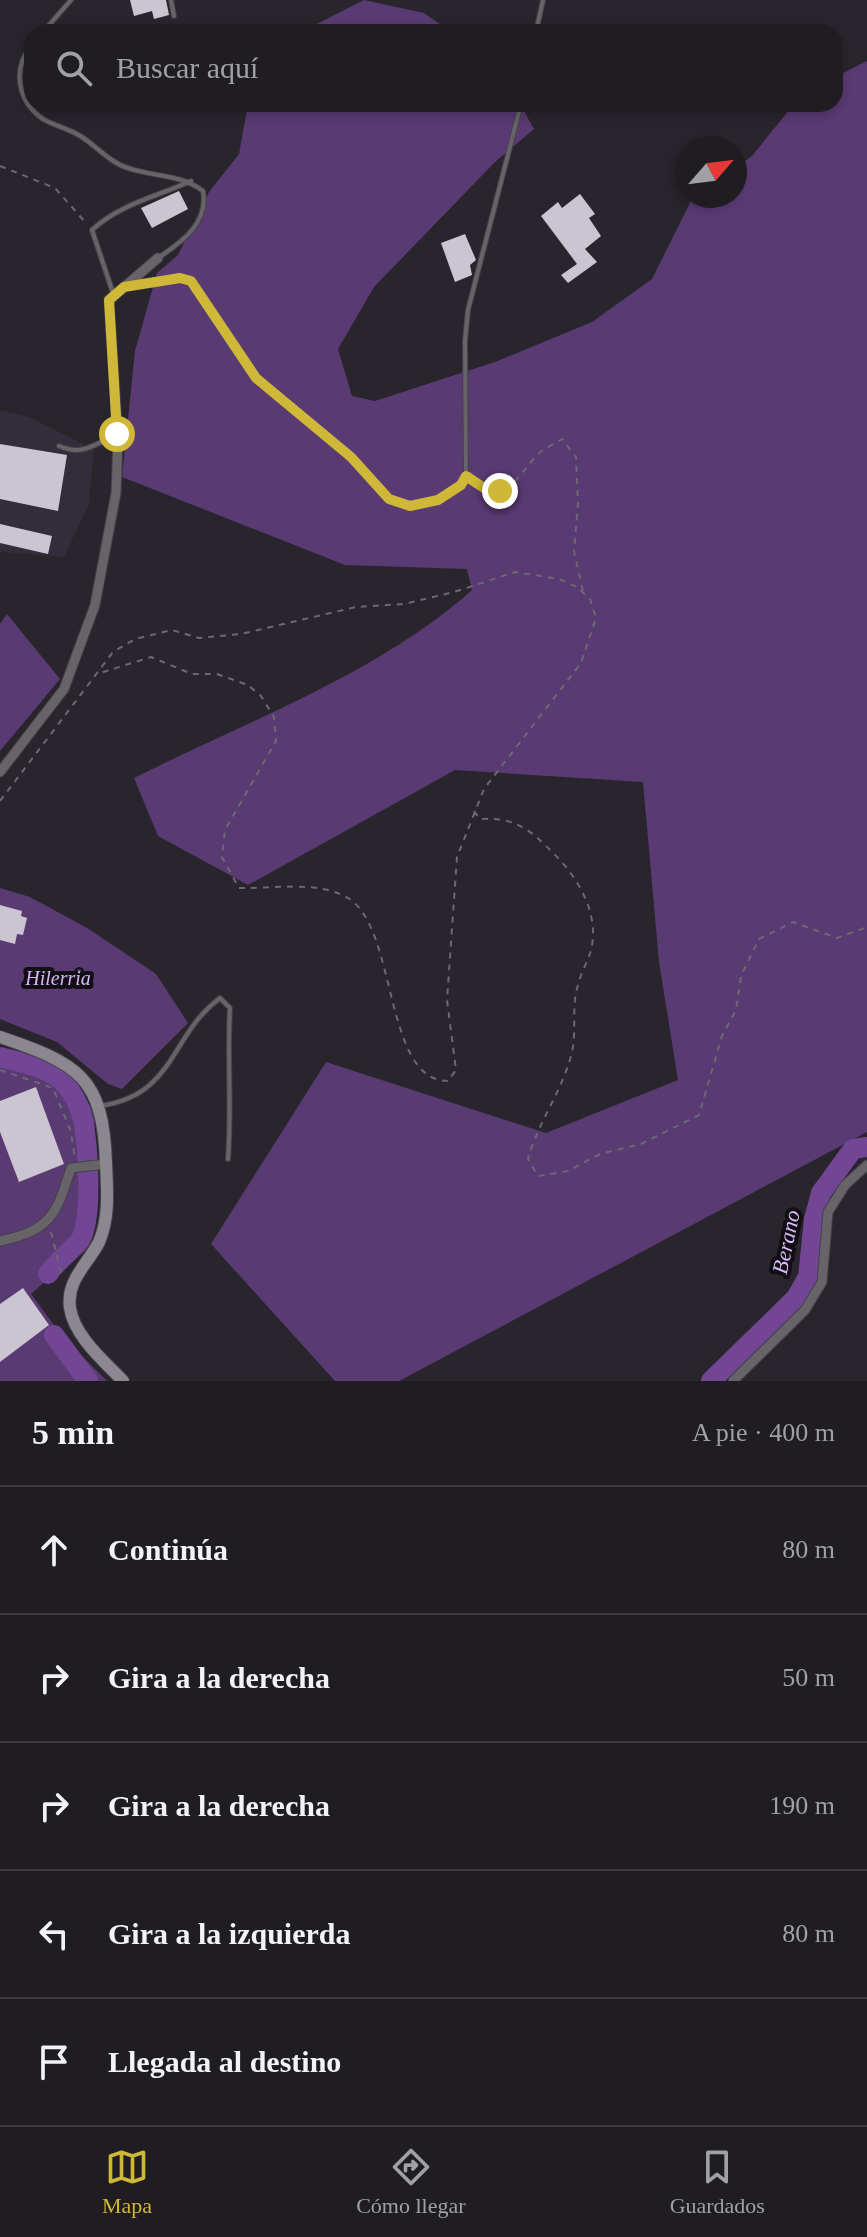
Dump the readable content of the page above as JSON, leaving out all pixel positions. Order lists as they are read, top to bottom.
{
  "water": ["Berano"],
  "parks": ["Hilerria"],
  "north": "top right",
  "page": {
    "search": "Buscar aquí",
    "heading": ["5 min", "A pie · 400 m"],
    "list": [
      ["Continúa", "80 m"],
      ["Gira a la derecha", "50 m"],
      ["Gira a la derecha", "190 m"],
      ["Gira a la izquierda", "80 m"],
      "Llegada al destino"
    ],
    "nav": ["Mapa", "Cómo llegar", "Guardados"]
  }
}
